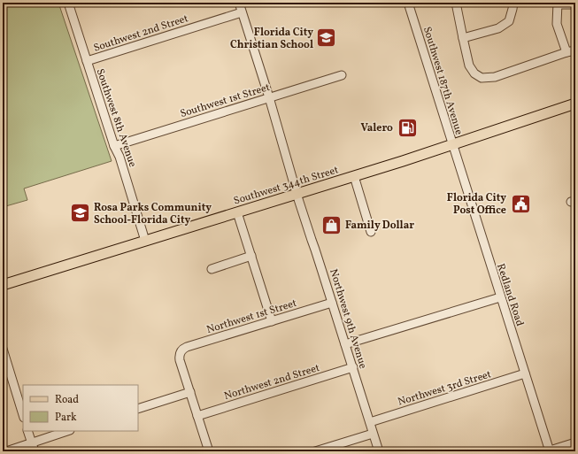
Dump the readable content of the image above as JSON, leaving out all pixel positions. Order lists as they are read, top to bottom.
{
  "streets": {
    "main road": ["Southwest 344th Street"],
    "street": [
      "Southwest 2nd Street",
      "Southwest 187th Avenue",
      "Southwest 1st Street",
      "Southwest 8th Avenue",
      "Redland Road",
      "Northwest 1st Street",
      "Northwest 9th Avenue",
      "Northwest 2nd Street",
      "Northwest 3rd Street"
    ]
  },
  "crossings": [
    ["Southwest 2nd Street", "Southwest 8th Avenue"],
    ["Southwest 2nd Street", "Northwest 9th Avenue"],
    ["Southwest 187th Avenue", "Southwest 344th Street"],
    ["Southwest 187th Avenue", "Redland Road"],
    ["Southwest 1st Street", "Southwest 8th Avenue"],
    ["Southwest 1st Street", "Northwest 9th Avenue"],
    ["Southwest 8th Avenue", "Southwest 344th Street"],
    ["Southwest 344th Street", "Redland Road"],
    ["Southwest 344th Street", "Northwest 9th Avenue"],
    ["Redland Road", "Northwest 3rd Street"],
    ["Northwest 1st Street", "Northwest 9th Avenue"],
    ["Northwest 9th Avenue", "Northwest 2nd Street"],
    ["Northwest 9th Avenue", "Northwest 3rd Street"]
  ],
  "places": {
    "school or university": ["Florida City Christian School", "Rosa Parks Community School-Florida City"],
    "fuel station": ["Valero"],
    "public building": ["Florida City Post Office"],
    "shop": ["Family Dollar"]
  },
  "legend": ["Road", "Park"]
}
